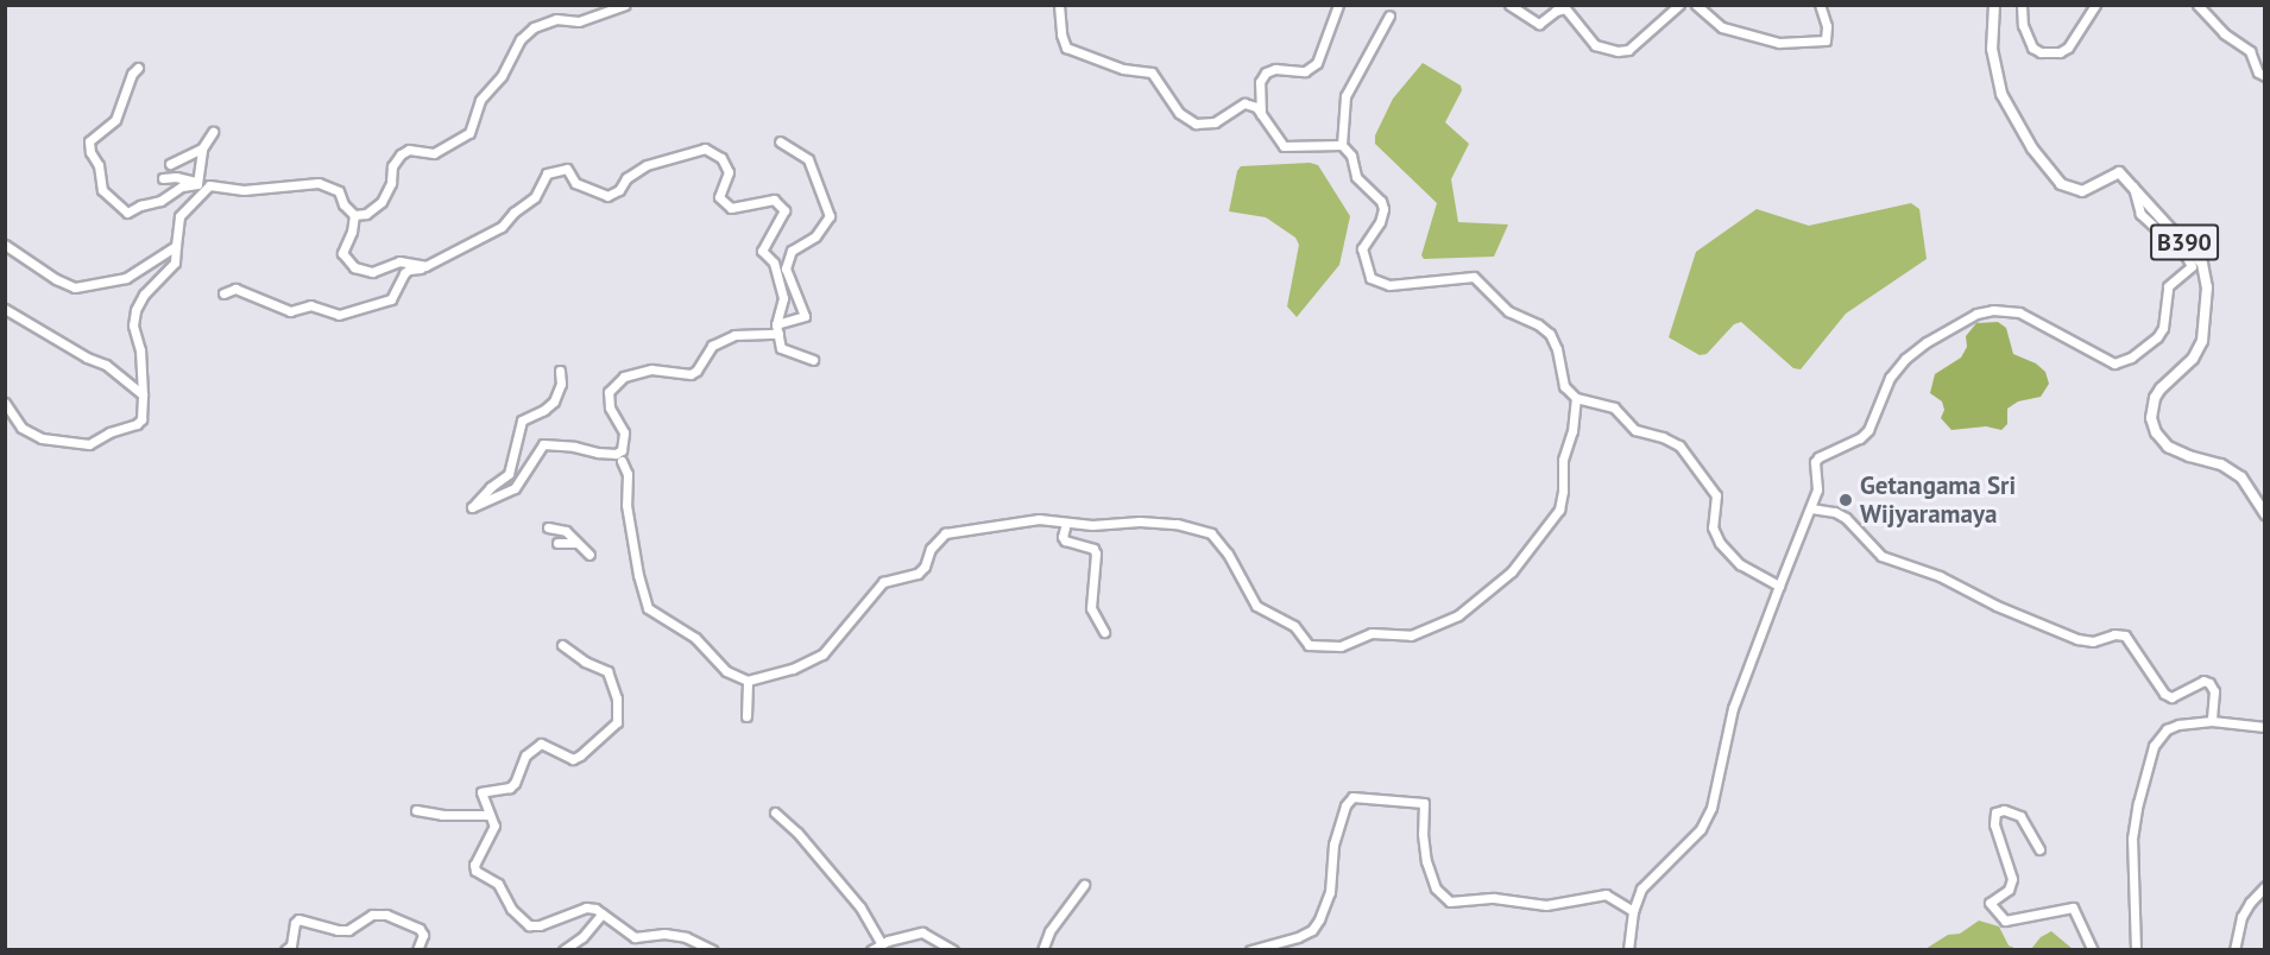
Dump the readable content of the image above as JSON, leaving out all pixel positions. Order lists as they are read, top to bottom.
{
  "streets": {
    "main road": ["B390"]
  },
  "places": ["Getangama Sri Wijyaramaya"]
}
